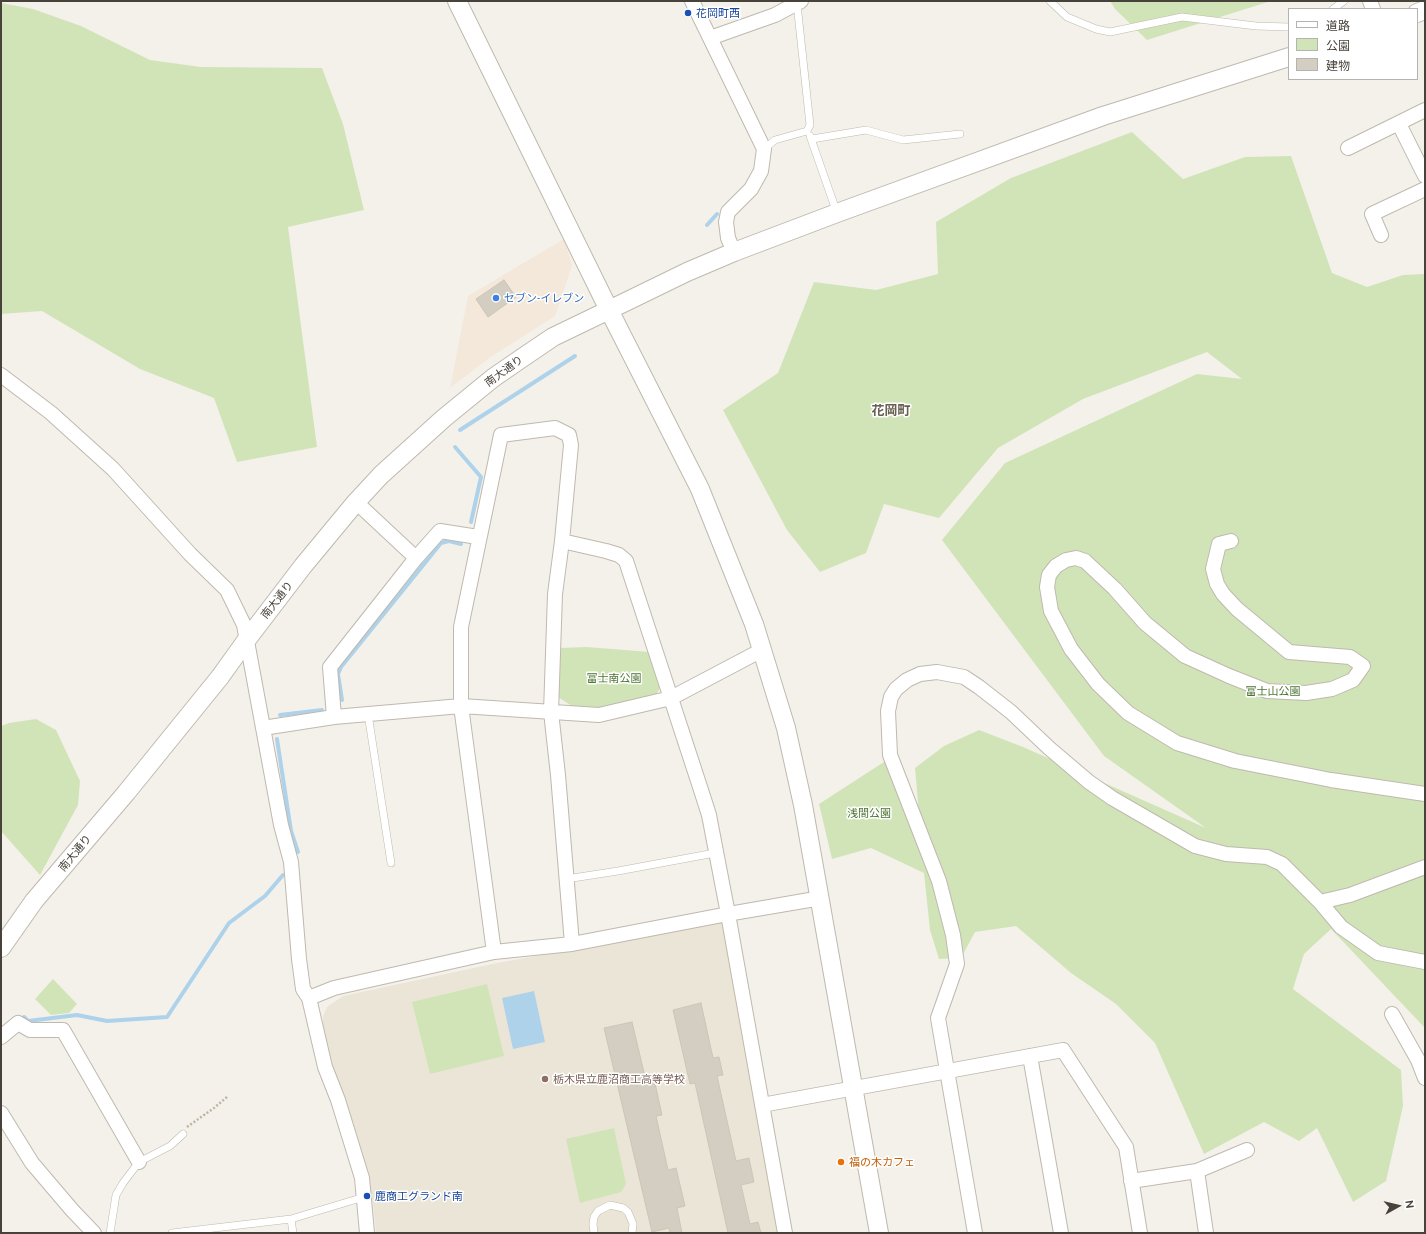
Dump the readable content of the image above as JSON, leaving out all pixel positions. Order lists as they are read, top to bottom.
{
  "streets": {
    "street": ["南大通り"]
  },
  "districts": ["花岡町"],
  "parks": ["富士南公園", "富士山公園", "浅間公園"],
  "places": [
    "花岡町西",
    "セブン-イレブン",
    "栃木県立鹿沼商工高等学校",
    "福の木カフェ",
    "鹿商工グランド南"
  ],
  "legend": ["道路", "公園", "建物"],
  "north": "right"
}
